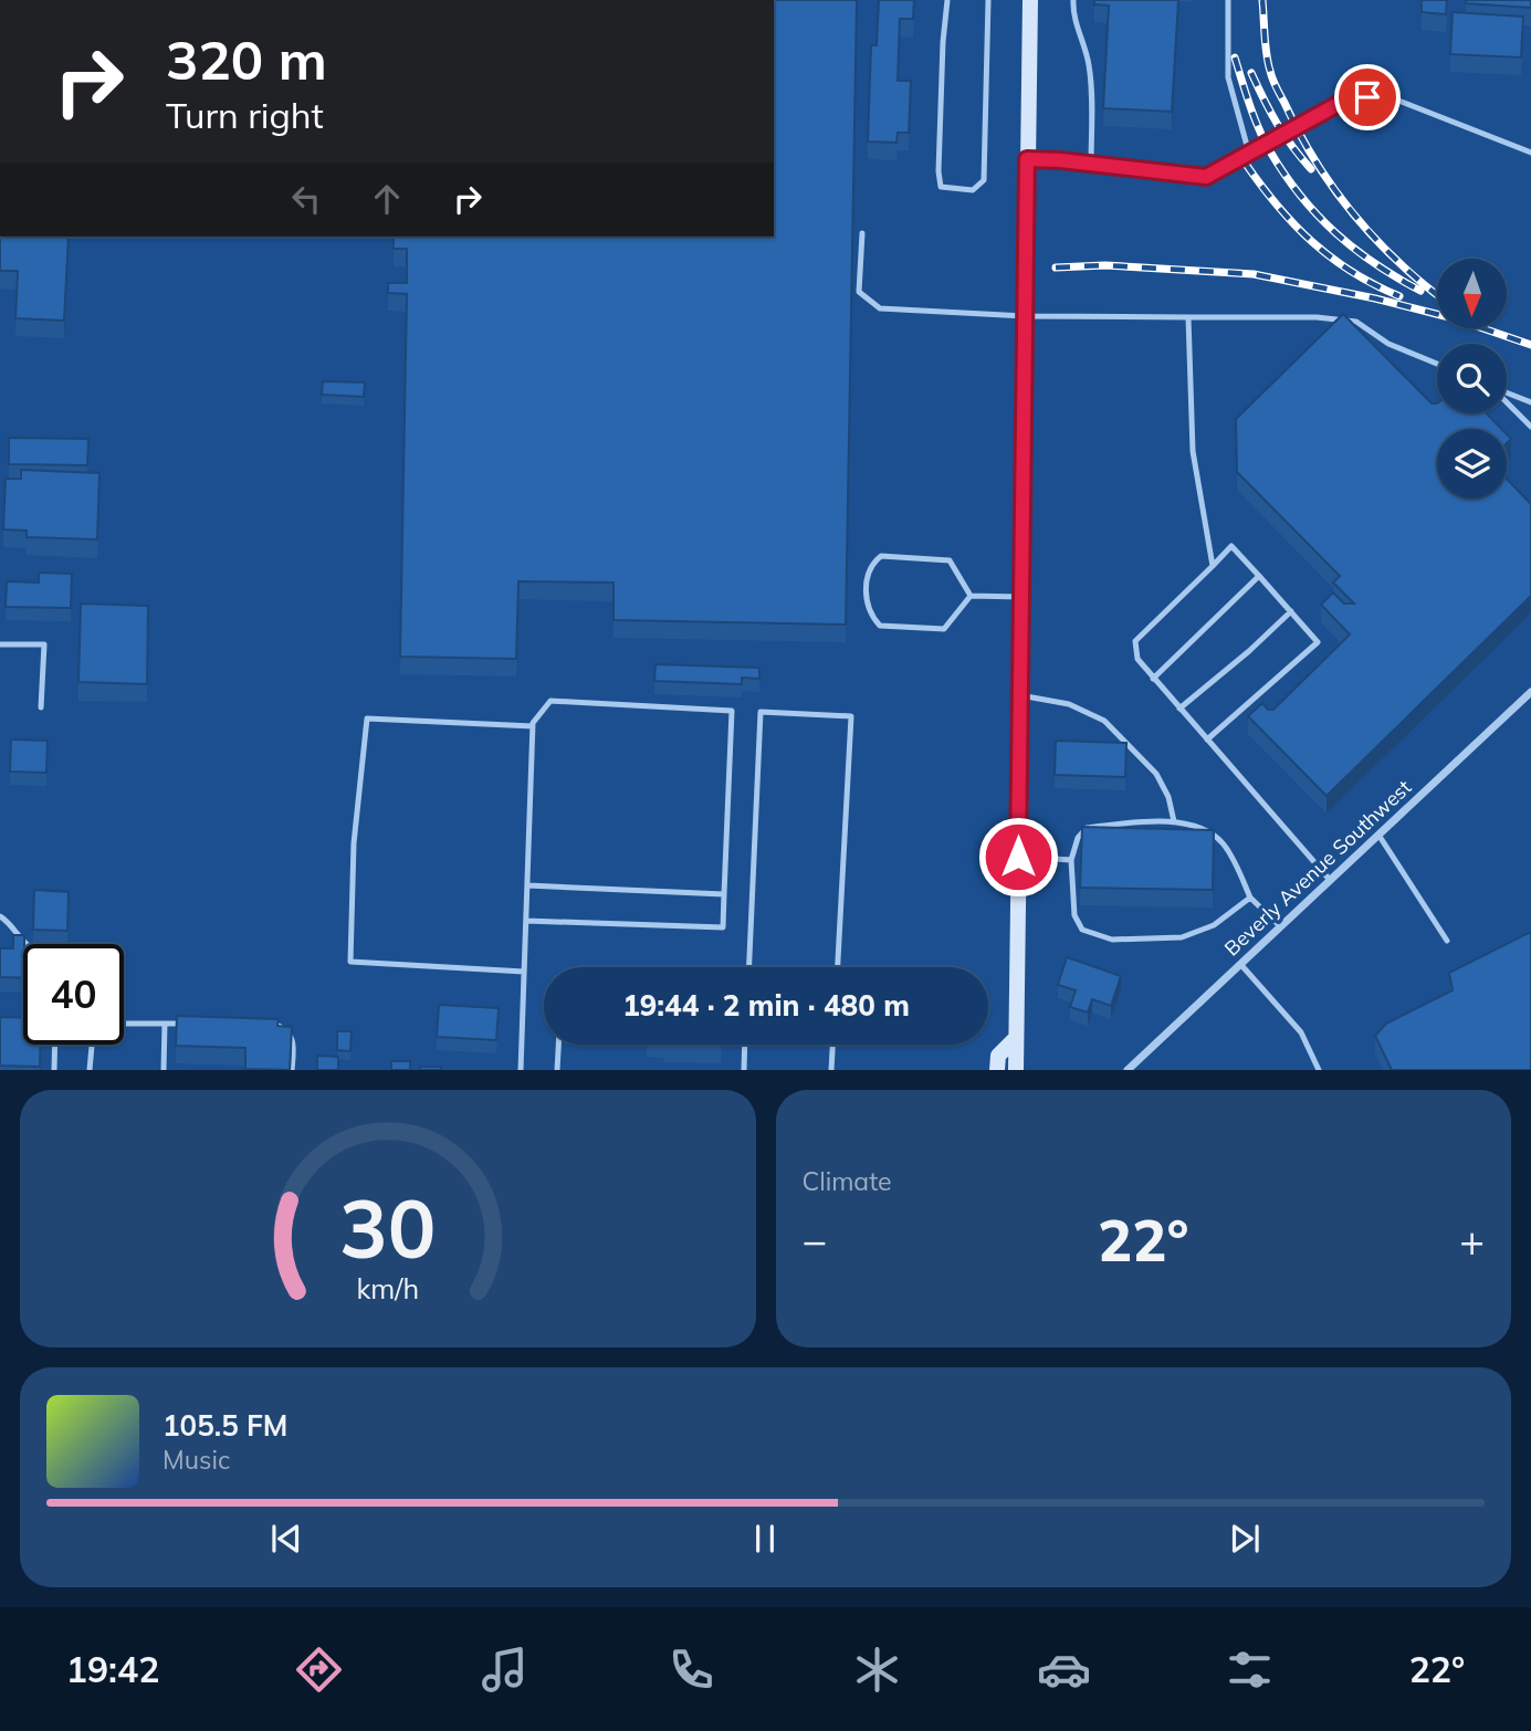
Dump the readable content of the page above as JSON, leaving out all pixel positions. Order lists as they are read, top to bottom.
{
  "streets": {
    "street": ["Beverly Avenue Southwest"]
  },
  "north": "bottom",
  "page": {
    "turn": ["320 m", "Turn right"],
    "limit": "40",
    "trip": "19:44 · 2 min · 480 m",
    "tile": "Climate",
    "heat": ["−", "22°", "+"],
    "song": ["105.5 FM", "Music"],
    "tabs": ["19:42", "22°"],
    "gauge": ["30", "km/h"]
  }
}
